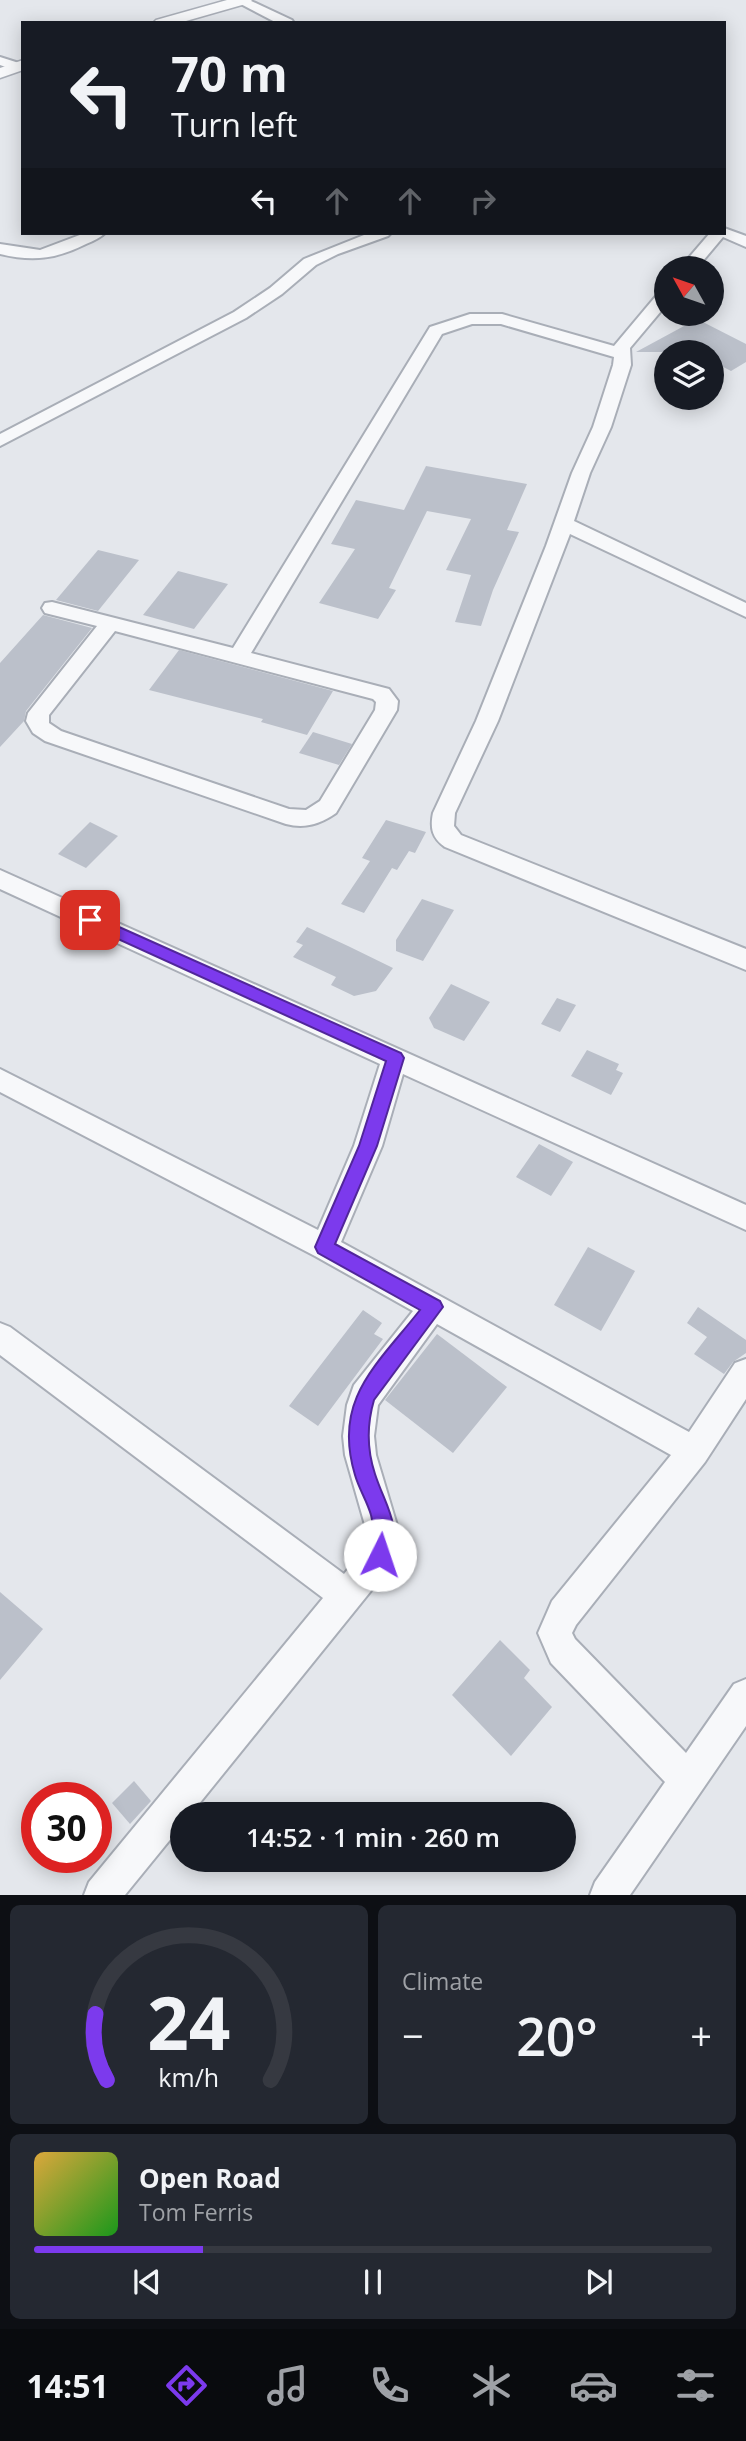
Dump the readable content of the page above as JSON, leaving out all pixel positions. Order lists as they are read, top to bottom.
{
  "north": "top left",
  "page": {
    "turn": ["70 m", "Turn left"],
    "limit": "30",
    "trip": "14:52 · 1 min · 260 m",
    "tile": "Climate",
    "heat": ["−", "20°", "+"],
    "song": ["Open Road", "Tom Ferris"],
    "tabs": "14:51",
    "gauge": ["24", "km/h"]
  }
}
